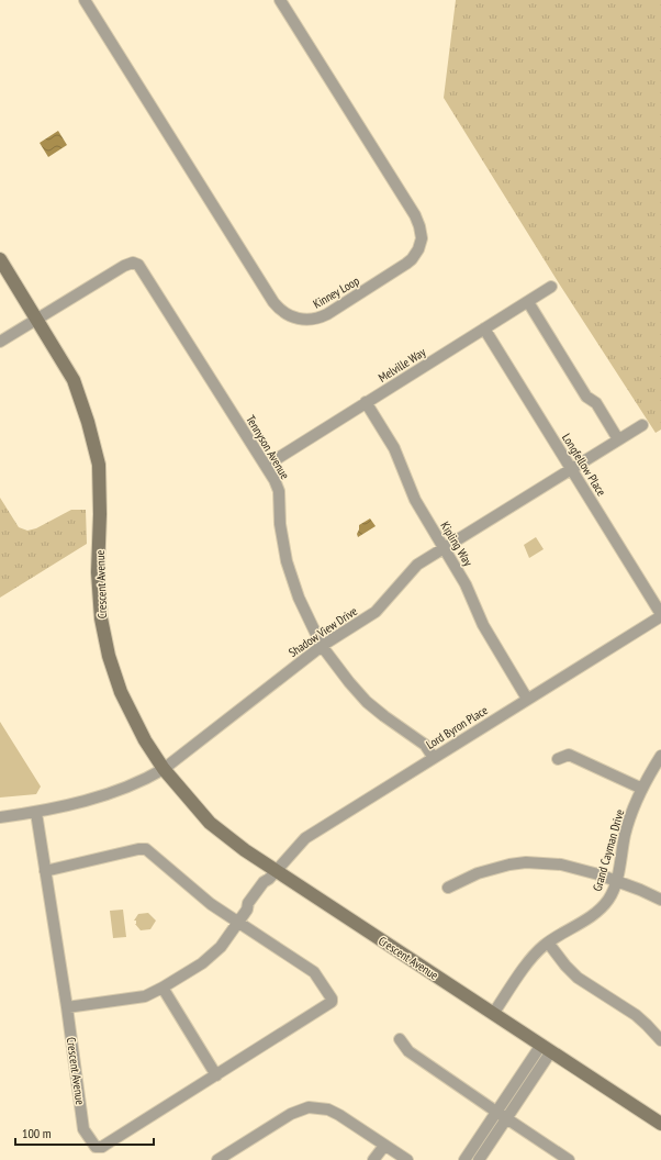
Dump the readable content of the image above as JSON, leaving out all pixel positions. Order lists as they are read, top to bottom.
{
  "streets": {
    "street": [
      "Kinney Loop",
      "Melville Way",
      "Tennyson Avenue",
      "Longfellow Place",
      "Kipling Way",
      "Crescent Avenue",
      "Shadow View Drive",
      "Lord Byron Place",
      "Grand Cayman Drive"
    ]
  },
  "crossings": [
    ["Melville Way", "Tennyson Avenue"],
    ["Melville Way", "Longfellow Place"],
    ["Melville Way", "Kipling Way"],
    ["Tennyson Avenue", "Crescent Avenue"],
    ["Tennyson Avenue", "Shadow View Drive"],
    ["Tennyson Avenue", "Lord Byron Place"],
    ["Longfellow Place", "Shadow View Drive"],
    ["Longfellow Place", "Lord Byron Place"],
    ["Kipling Way", "Shadow View Drive"],
    ["Kipling Way", "Lord Byron Place"],
    ["Crescent Avenue", "Shadow View Drive"],
    ["Crescent Avenue", "Lord Byron Place"],
    ["Crescent Avenue", "Grand Cayman Drive"]
  ],
  "scale_bar": "100 m"
}
